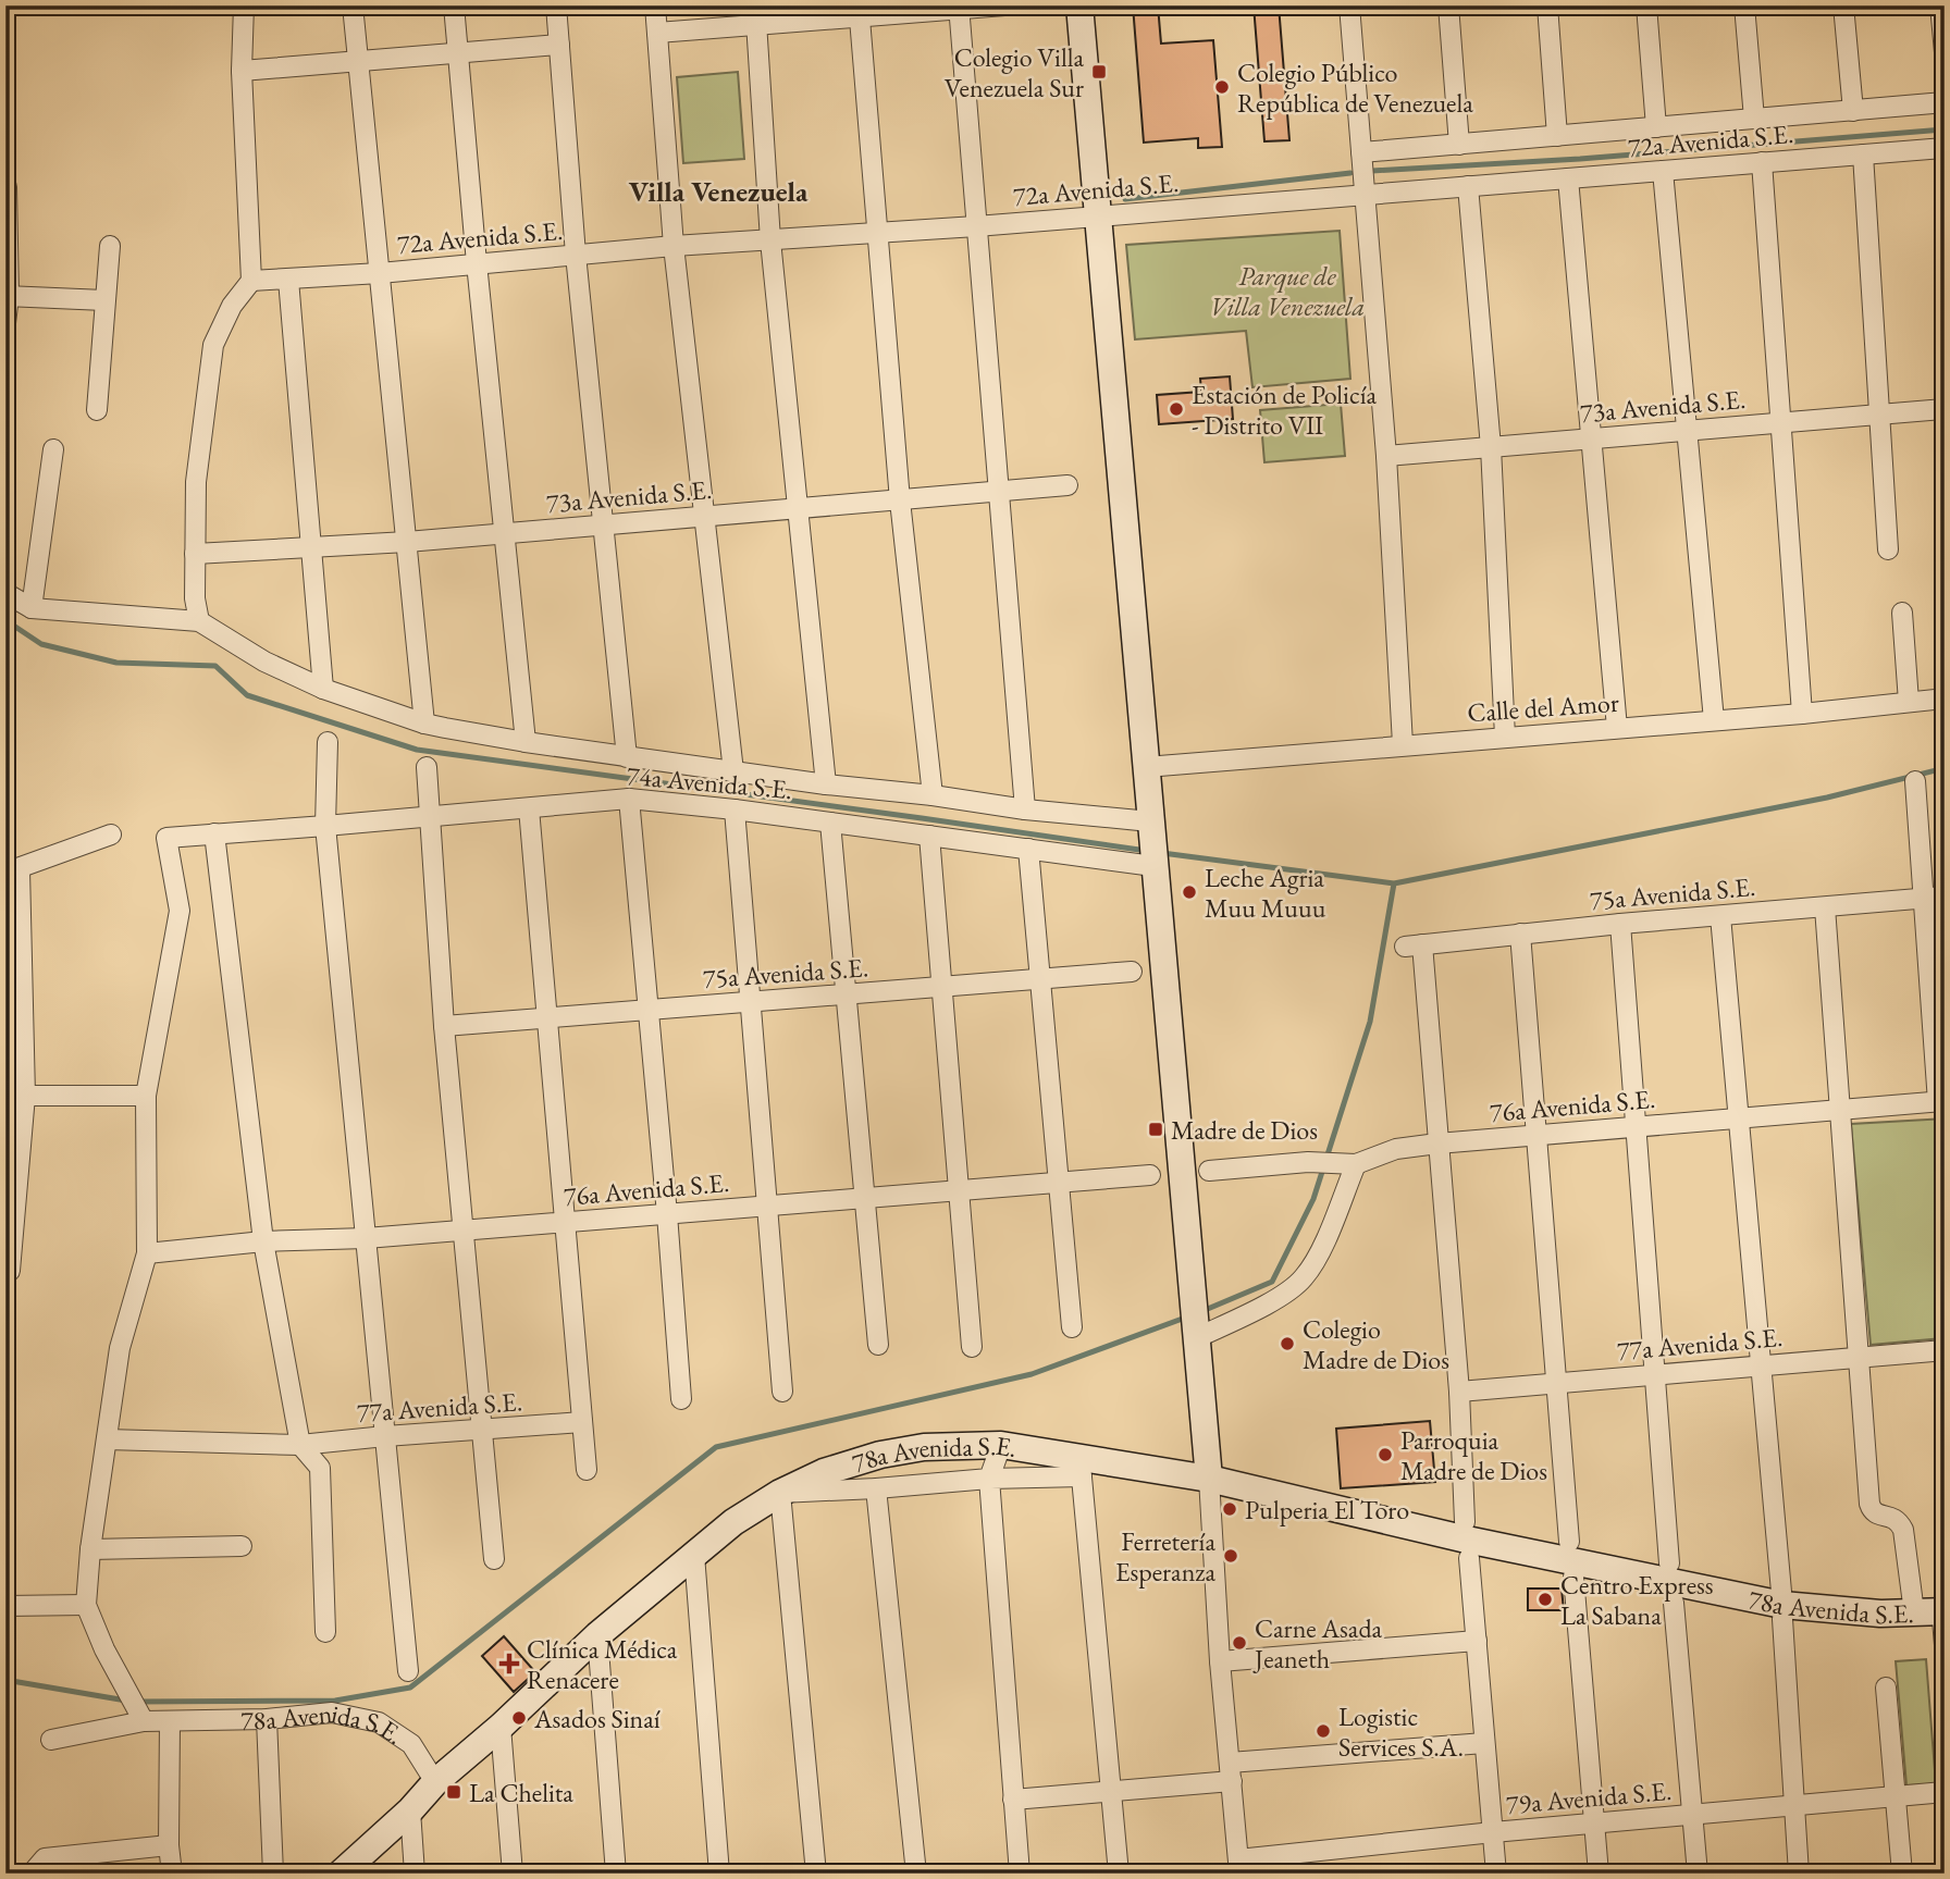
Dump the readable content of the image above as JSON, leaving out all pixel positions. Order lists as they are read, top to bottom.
{
  "streets": {
    "street": [
      "72a Avenida S.E.",
      "73a Avenida S.E.",
      "Calle del Amor",
      "74a Avenida S.E.",
      "75a Avenida S.E.",
      "76a Avenida S.E.",
      "77a Avenida S.E.",
      "78a Avenida S.E.",
      "79a Avenida S.E."
    ]
  },
  "crossings": [
    ["75a Avenida S.E.", "76a Avenida S.E."]
  ],
  "districts": ["Villa Venezuela"],
  "parks": ["Parque de Villa Venezuela"],
  "places": {
    "transit": ["Colegio Villa Venezuela Sur", "Madre de Dios", "La Chelita"],
    "other": [
      "Colegio Público República de Venezuela",
      "Estación de Policía - Distrito VII",
      "Leche Agria Muu Muuu",
      "Colegio Madre de Dios",
      "Parroquia Madre de Dios",
      "Pulperia El Toro",
      "Ferretería Esperanza",
      "Centro Express La Sabana",
      "Carne Asada Jeaneth",
      "Asados Sinaí",
      "Logistic Services S.A."
    ],
    "health": ["Clínica Médica Renacere"]
  }
}
